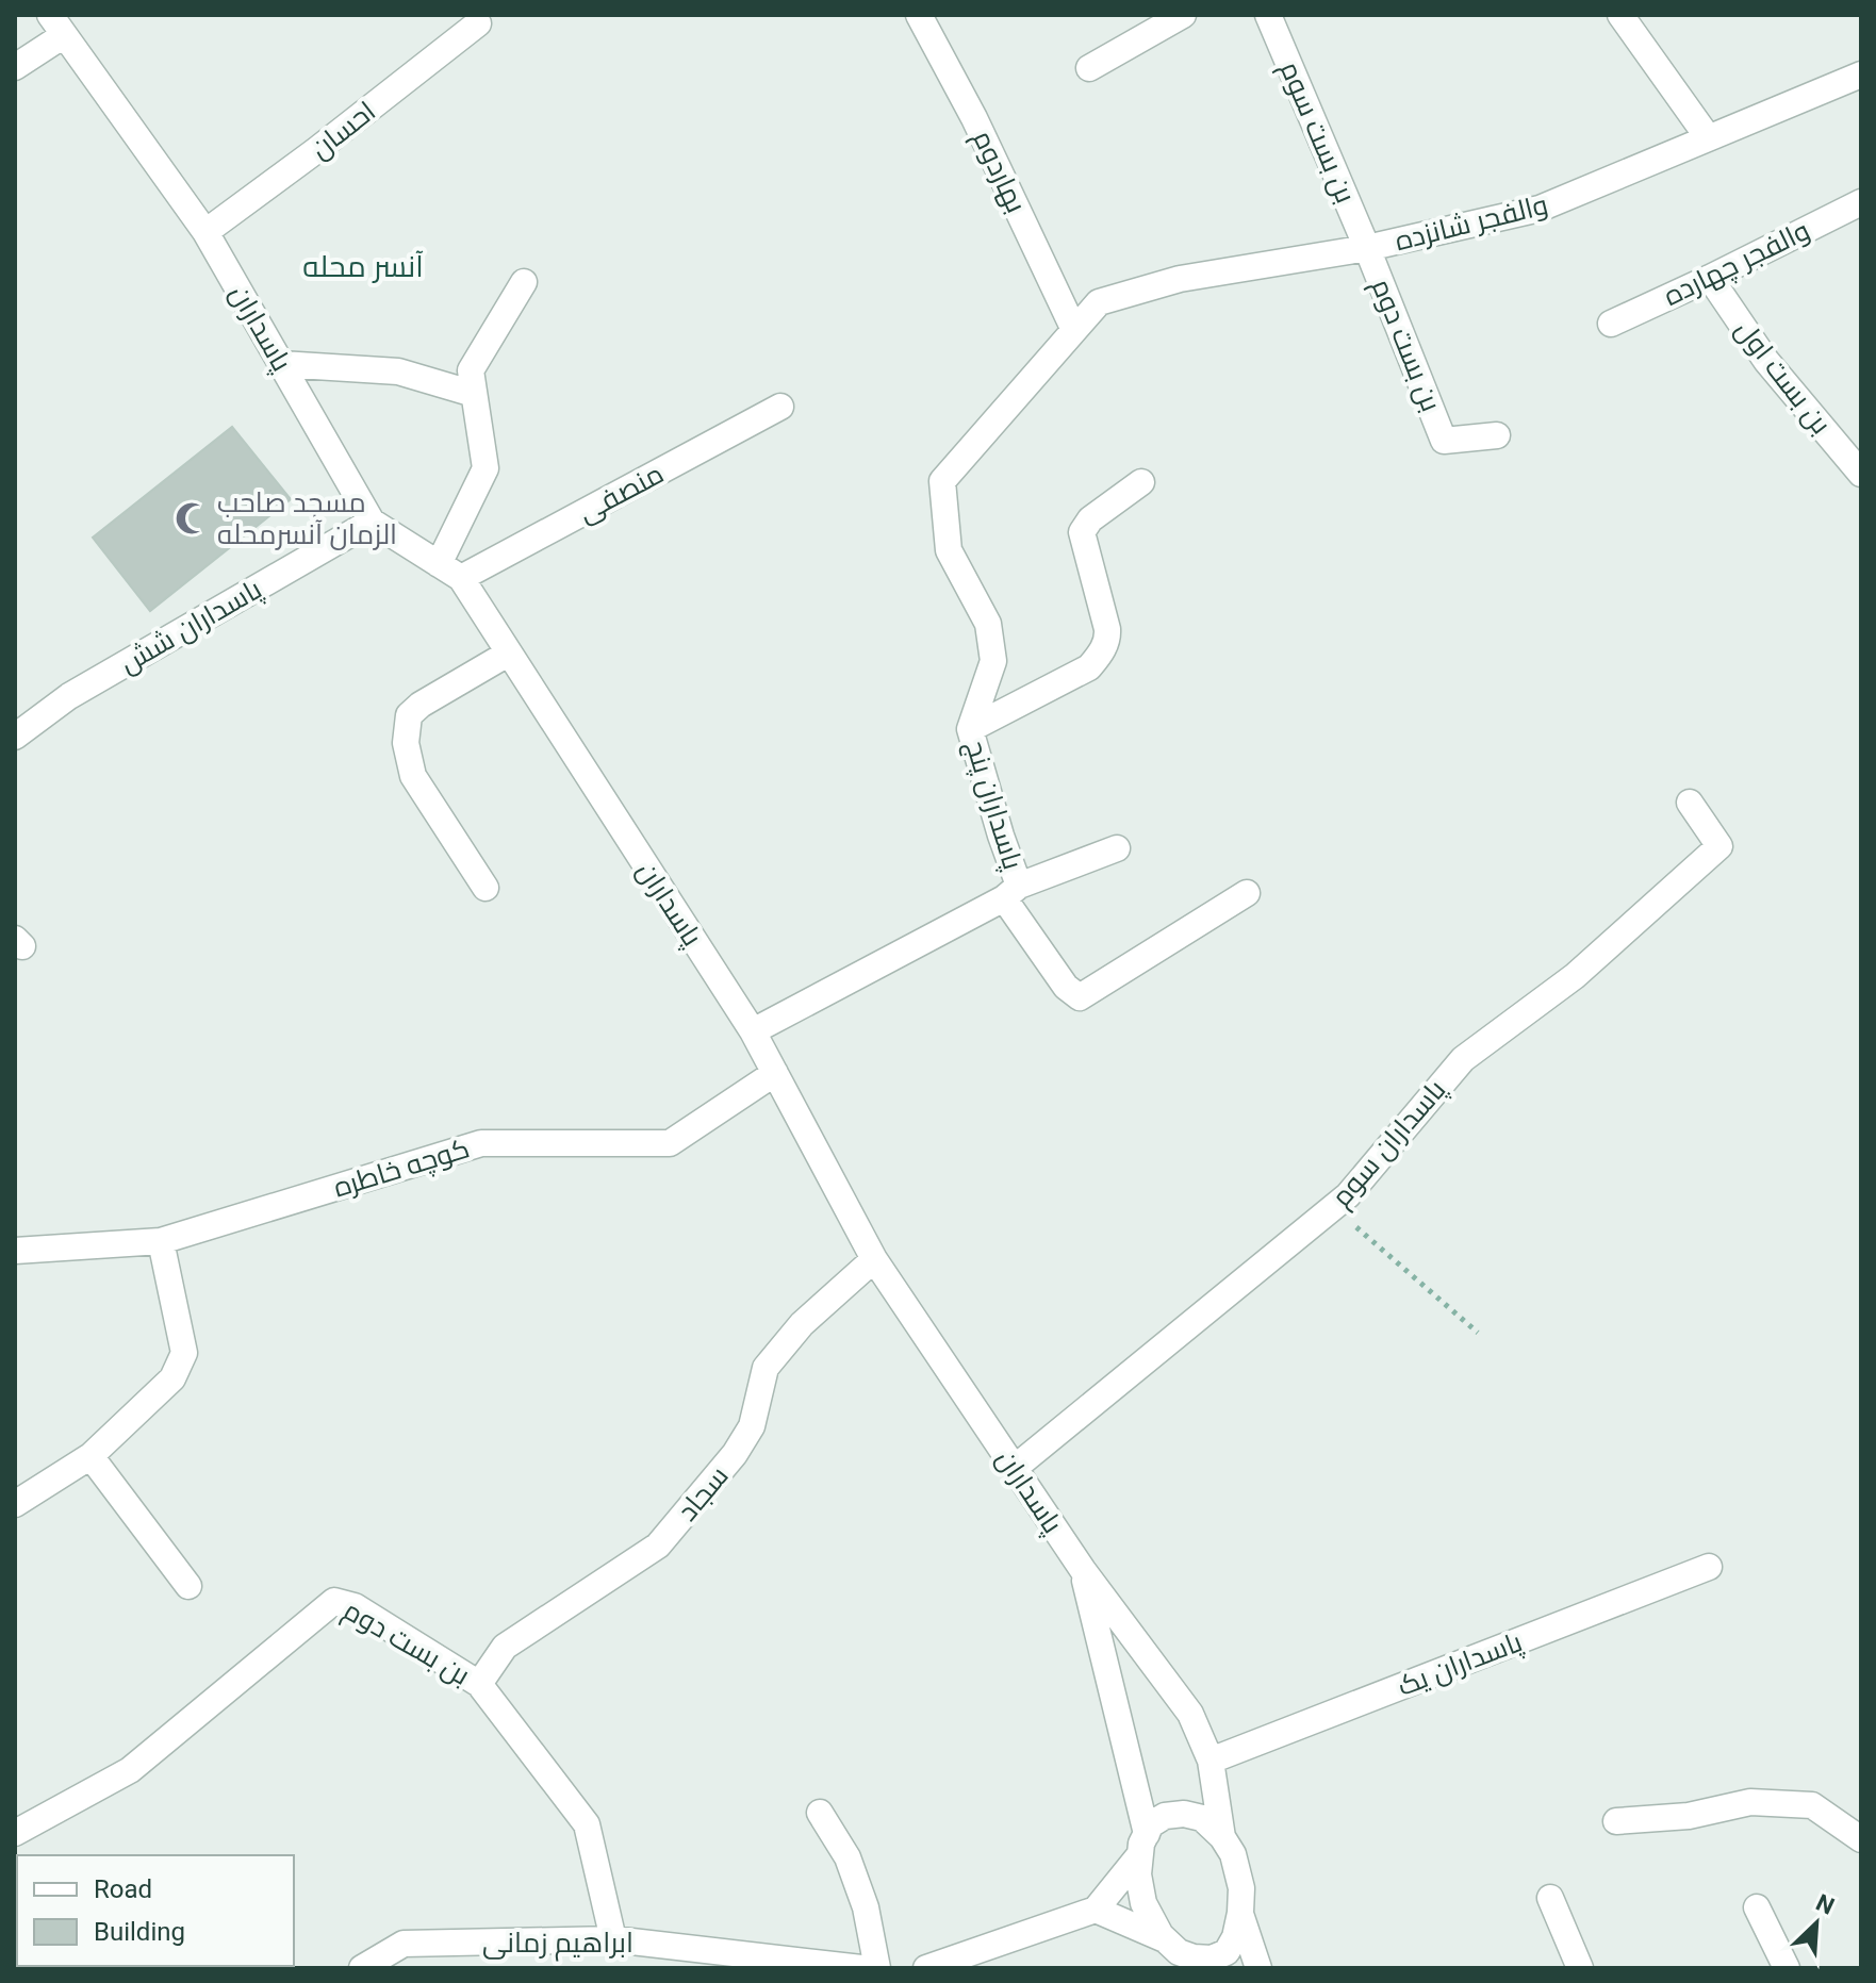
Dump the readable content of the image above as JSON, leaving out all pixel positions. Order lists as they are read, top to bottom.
{
  "streets": {
    "street": [
      "احسان",
      "بن بست سوم",
      "بهاردوم",
      "والفجر شانزده",
      "والفجر چهارده",
      "پاسداران",
      "بن بست دوم",
      "بن بست اول",
      "منصفی",
      "پاسداران شش",
      "پاسداران پنج",
      "پاسداران سوم",
      "كوچه خاطره",
      "سجاد",
      "پاسداران یک",
      "ابراهیم زمانی"
    ]
  },
  "crossings": [
    ["احسان", "پاسداران"],
    ["بن بست سوم", "والفجر شانزده"],
    ["بن بست سوم", "بن بست دوم"],
    ["بهاردوم", "والفجر شانزده"],
    ["بهاردوم", "پاسداران پنج"],
    ["والفجر شانزده", "بن بست دوم"],
    ["والفجر شانزده", "پاسداران پنج"],
    ["والفجر چهارده", "بن بست اول"],
    ["پاسداران", "منصفی"],
    ["پاسداران", "پاسداران شش"],
    ["پاسداران", "پاسداران پنج"],
    ["پاسداران", "پاسداران سوم"],
    ["پاسداران", "كوچه خاطره"],
    ["پاسداران", "سجاد"],
    ["پاسداران", "پاسداران یک"],
    ["بن بست دوم", "سجاد"],
    ["بن بست دوم", "ابراهیم زمانی"]
  ],
  "districts": ["آنسر محله"],
  "places": {
    "mosque": ["مسجد صاحب الزمان آنسرمحله"]
  },
  "legend": ["Road", "Building"],
  "north": "top right"
}
